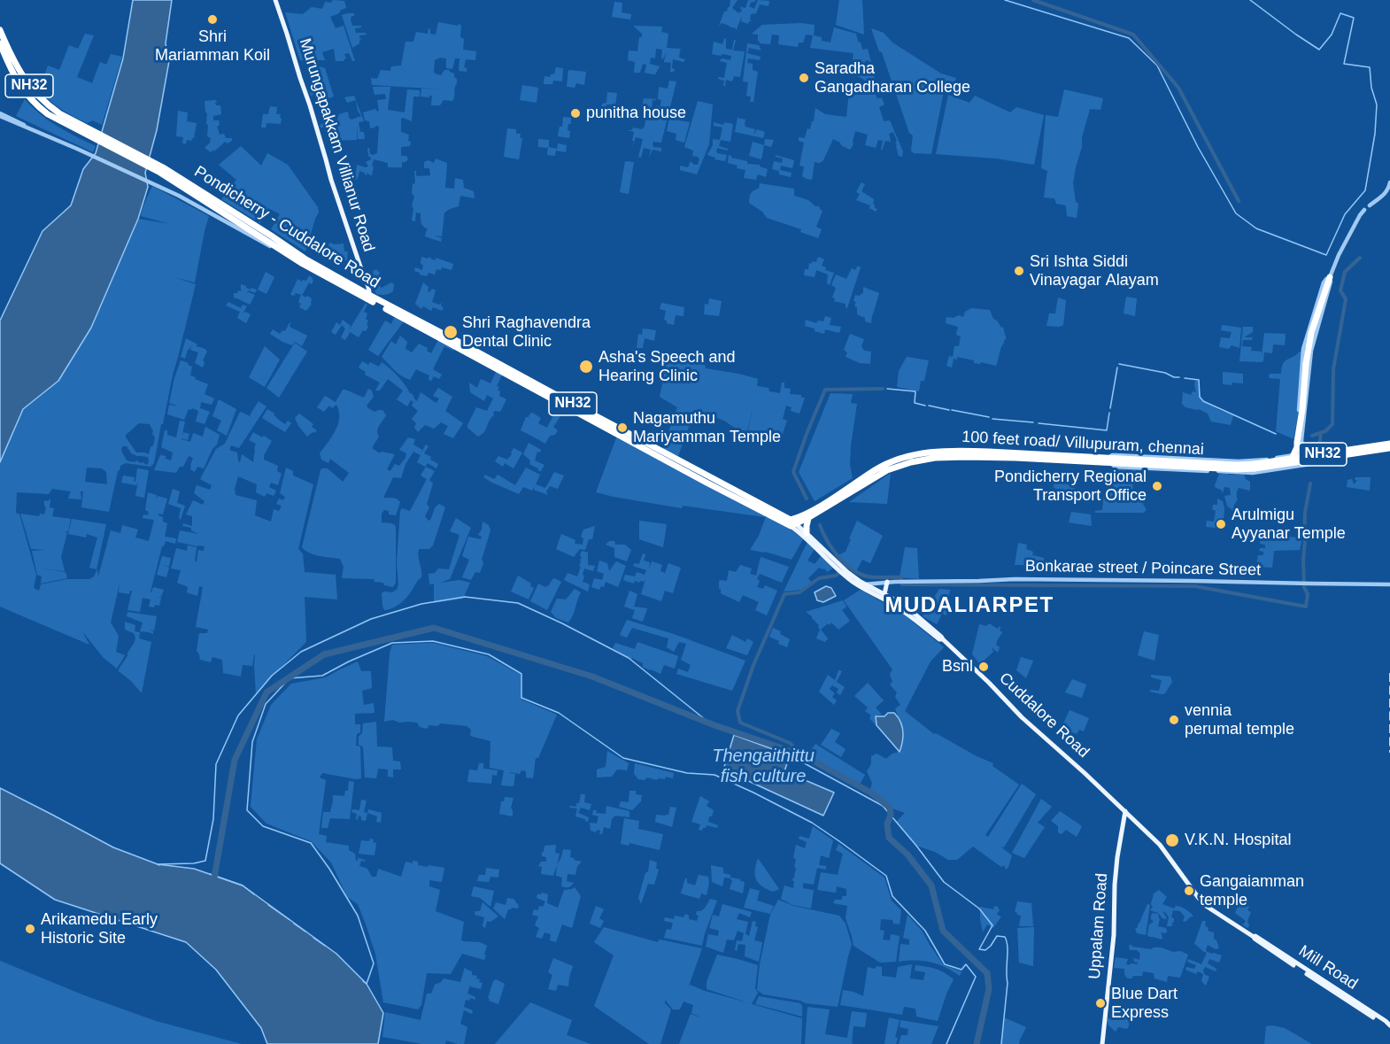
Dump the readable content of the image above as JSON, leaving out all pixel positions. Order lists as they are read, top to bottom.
{
  "streets": {
    "highway": ["NH32", "Pondicherry - Cuddalore Road", "100 feet road/ Villupuram, chennai"],
    "main road": [
      "Murungapakkam Villianur Road",
      "Cuddalore Road",
      "Uppalam Road",
      "Mill Road"
    ],
    "street": ["Bonkarae street / Poincare Street"]
  },
  "crossings": [
    ["NH32", "Pondicherry - Cuddalore Road"],
    ["Murungapakkam Villianur Road", "Pondicherry - Cuddalore Road"],
    ["Pondicherry - Cuddalore Road", "100 feet road/ Villupuram, chennai"],
    ["Pondicherry - Cuddalore Road", "Cuddalore Road"],
    ["100 feet road/ Villupuram, chennai", "Cuddalore Road"],
    ["Bonkarae street / Poincare Street", "Cuddalore Road"],
    ["Cuddalore Road", "Uppalam Road"],
    ["Cuddalore Road", "Mill Road"],
    ["Uppalam Road", "Mill Road"]
  ],
  "districts": ["MUDALIARPET"],
  "water": ["Thengaithittu fish culture"],
  "places": [
    "Shri Mariamman Koil",
    "Saradha Gangadharan College",
    "punitha house",
    "Sri Ishta Siddi Vinayagar Alayam",
    "Shri Raghavendra Dental Clinic",
    "Asha's Speech and Hearing Clinic",
    "Nagamuthu Mariyamman Temple",
    "Pondicherry Regional Transport Office",
    "Arulmigu Ayyanar Temple",
    "Bsnl",
    "vennia perumal temple",
    "V.K.N. Hospital",
    "Gangaiamman temple",
    "Arikamedu Early Historic Site",
    "Blue Dart Express"
  ]
}
